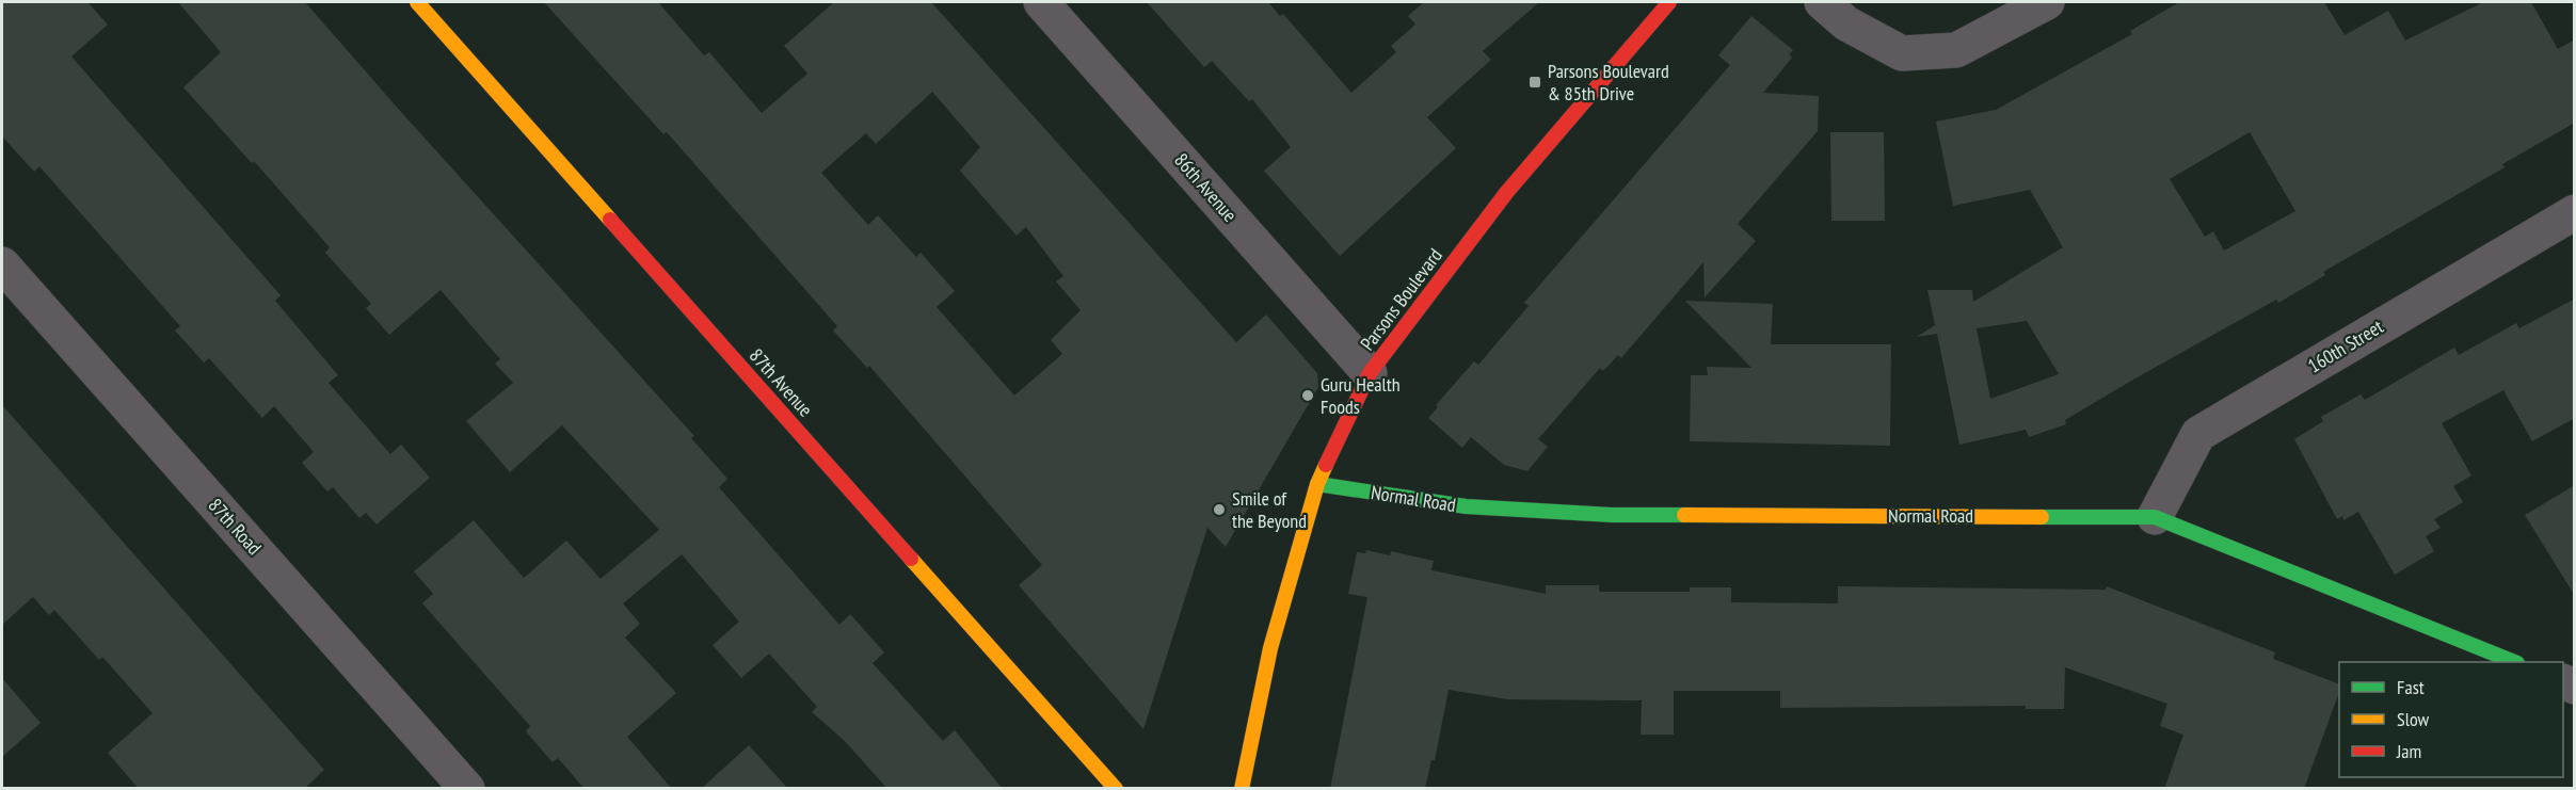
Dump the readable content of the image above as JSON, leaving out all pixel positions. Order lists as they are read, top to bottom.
{
  "streets": {
    "street": [
      "86th Avenue",
      "Parsons Boulevard",
      "160th Street",
      "87th Avenue",
      "Normal Road",
      "87th Road"
    ]
  },
  "crossings": [
    ["86th Avenue", "Parsons Boulevard"],
    ["Parsons Boulevard", "Normal Road"],
    ["160th Street", "Normal Road"]
  ],
  "places": {
    "transit": ["Parsons Boulevard & 85th Drive"],
    "other": ["Guru Health Foods", "Smile of the Beyond"]
  },
  "legend": ["Fast", "Slow", "Jam"]
}
